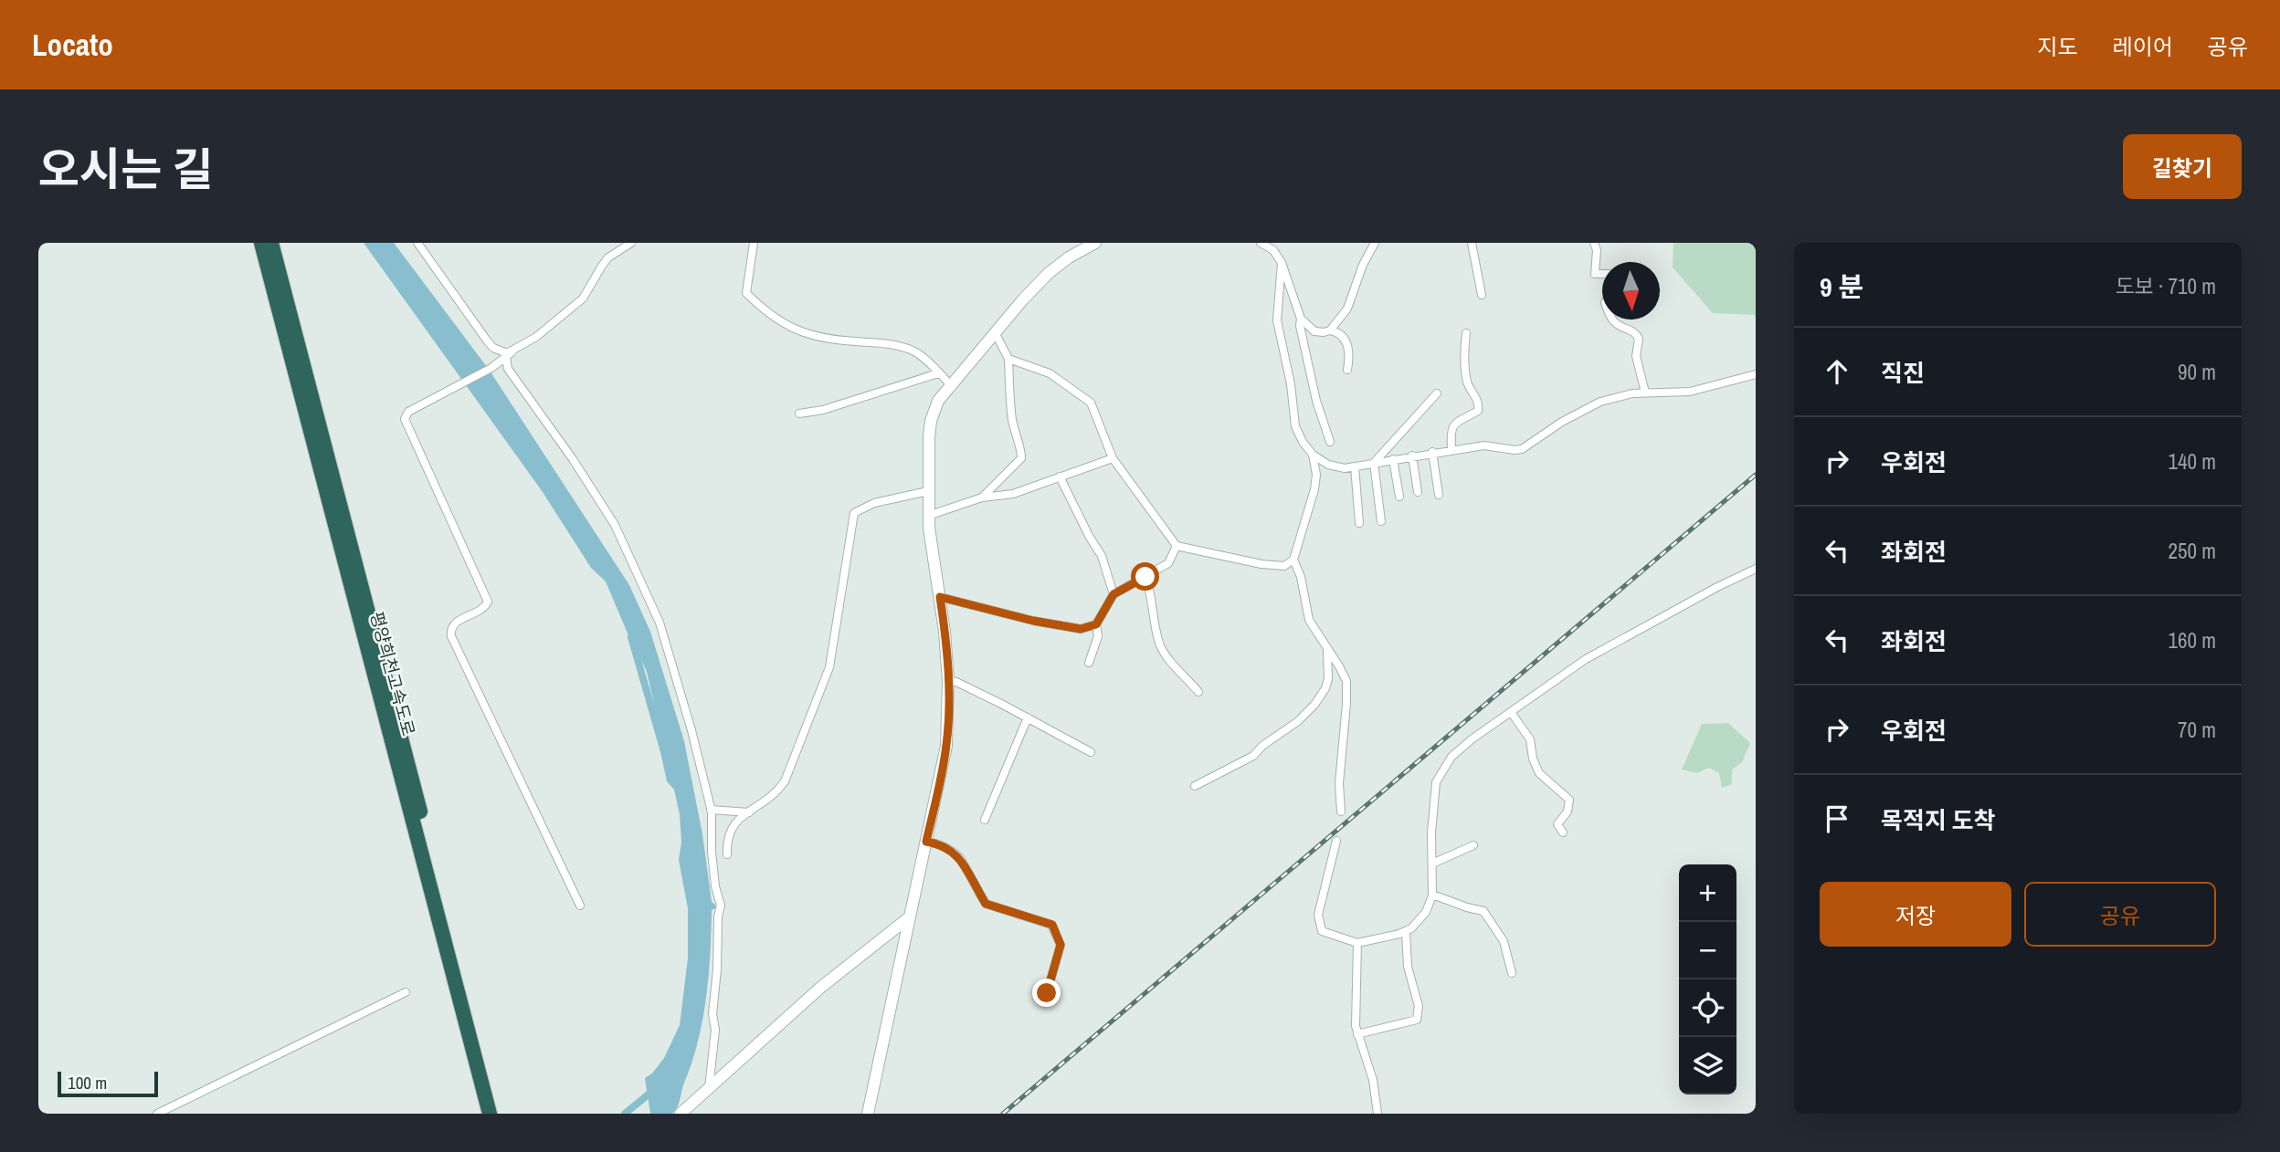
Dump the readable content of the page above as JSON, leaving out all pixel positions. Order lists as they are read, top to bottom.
{
  "streets": {
    "highway": ["평양희천고속도로"]
  },
  "scale_bar": "100 m",
  "north": "bottom",
  "page": {
    "header": "Locato",
    "nav": ["지도", "레이어", "공유"],
    "title": "오시는 길",
    "buttons": [
      "길찾기",
      ["저장", "공유"]
    ],
    "heading": ["9 분", "도보 · 710 m"],
    "list": [
      ["직진", "90 m"],
      ["우회전", "140 m"],
      ["좌회전", "250 m"],
      ["좌회전", "160 m"],
      ["우회전", "70 m"],
      "목적지 도착"
    ],
    "map_buttons": ["+", "−"],
    "scale": "100 m"
  }
}
